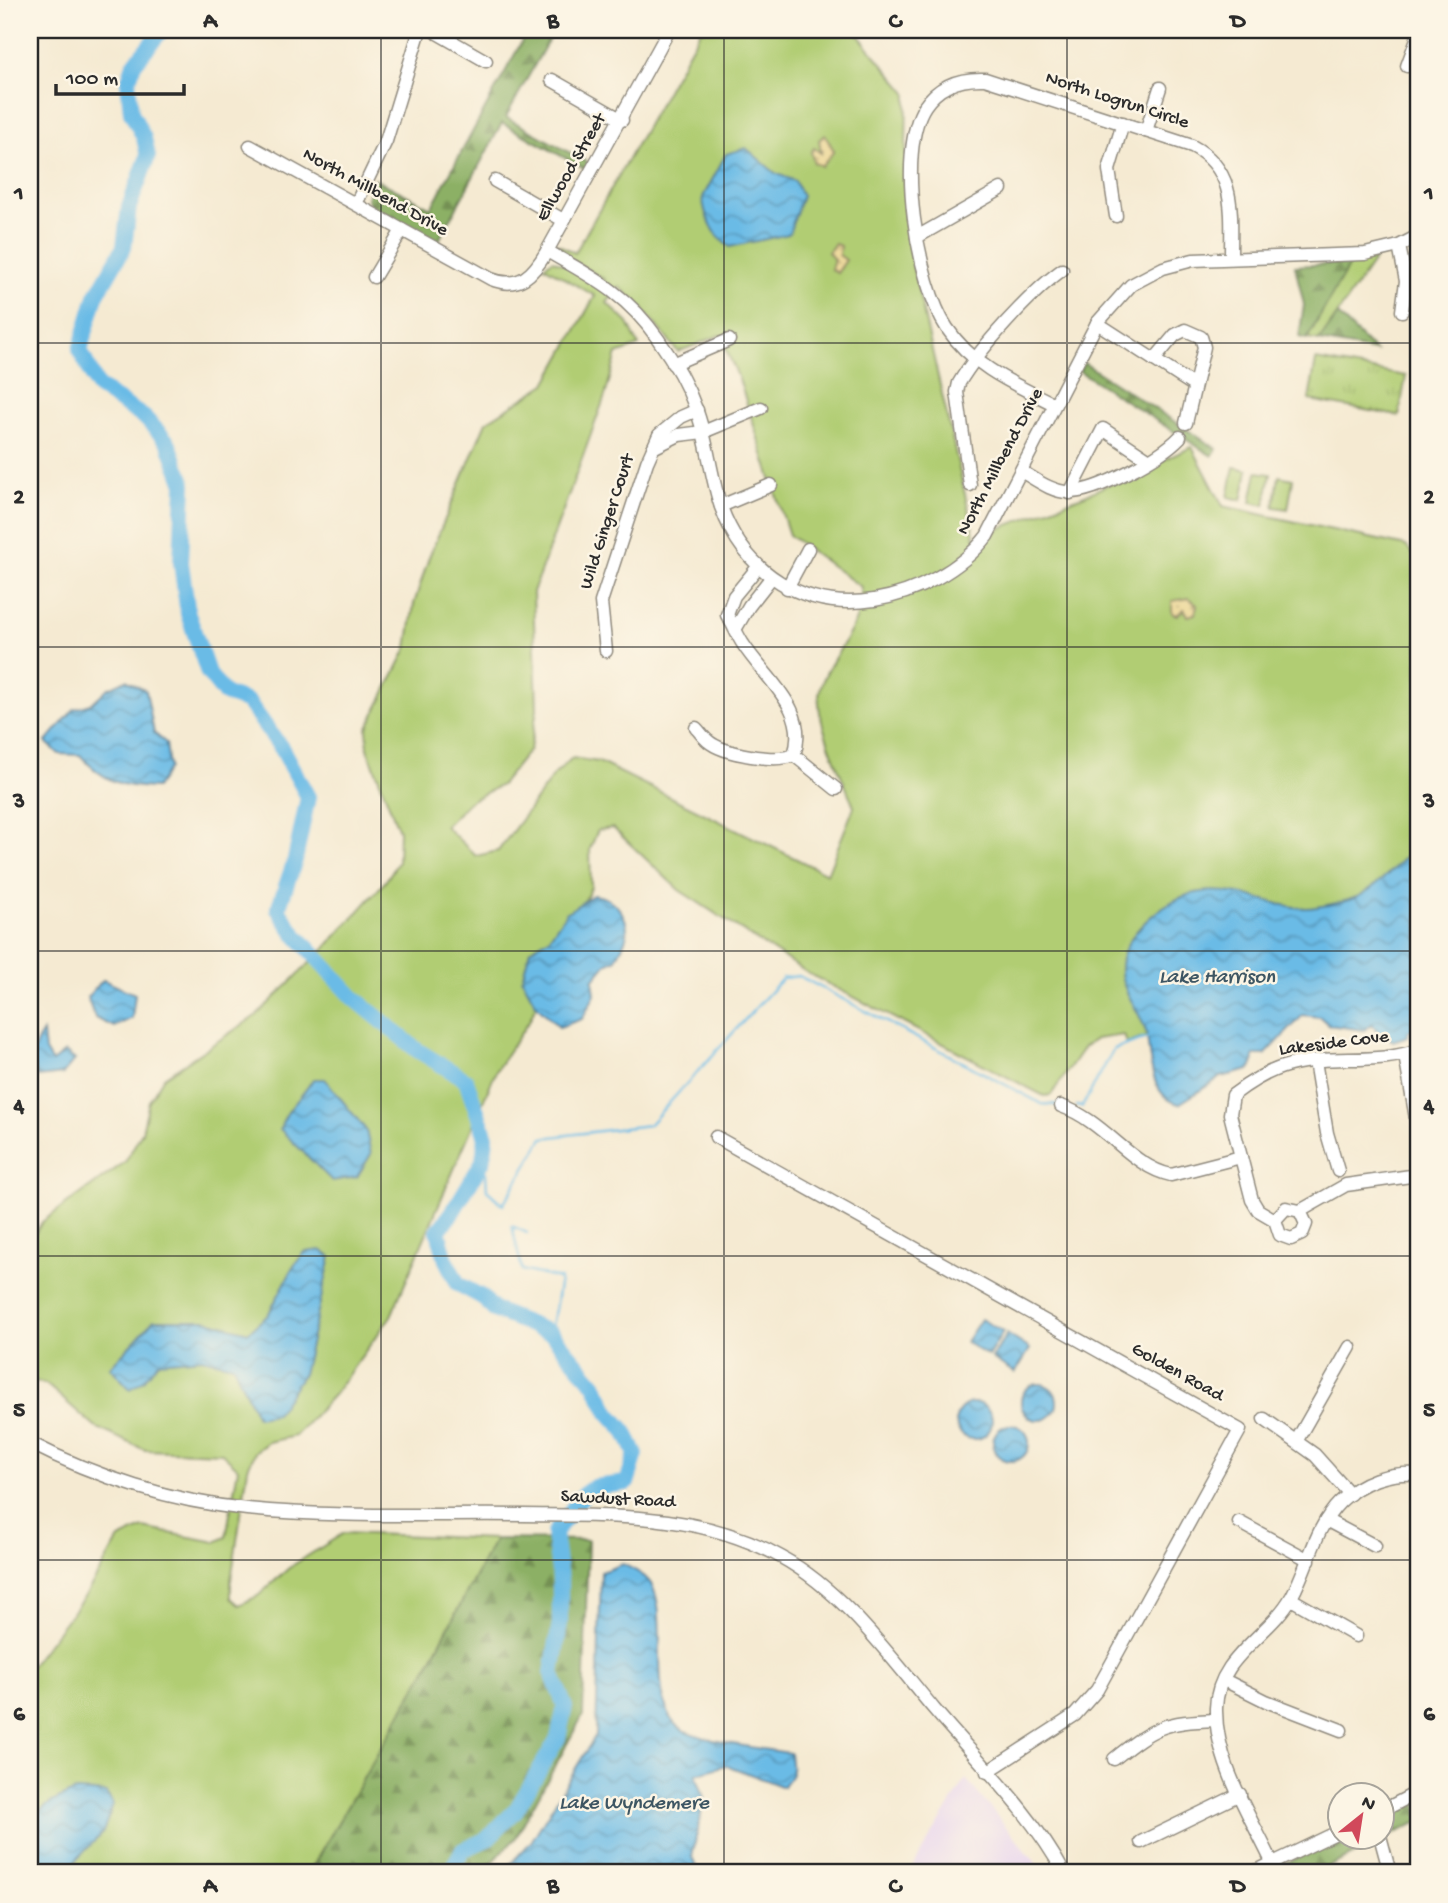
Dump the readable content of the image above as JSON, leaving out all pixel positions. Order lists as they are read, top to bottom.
{
  "streets": {
    "street": [
      "North Logrun Circle",
      "Ellwood Street",
      "North Millbend Drive",
      "Wild Ginger Court",
      "Lakeside Cove",
      "Golden Road",
      "Sawdust Road"
    ]
  },
  "crossings": [
    ["North Logrun Circle", "North Millbend Drive"],
    ["Ellwood Street", "North Millbend Drive"],
    ["North Millbend Drive", "Wild Ginger Court"],
    ["Golden Road", "Sawdust Road"]
  ],
  "water": ["Lake Harrison", "Lake Wyndemere"],
  "scale_bar": "100 m",
  "north": "top right",
  "grid": {
    "columns": [
      "A",
      "B",
      "C",
      "D"
    ],
    "rows": [
      "1",
      "2",
      "3",
      "4",
      "5",
      "6"
    ]
  }
}
